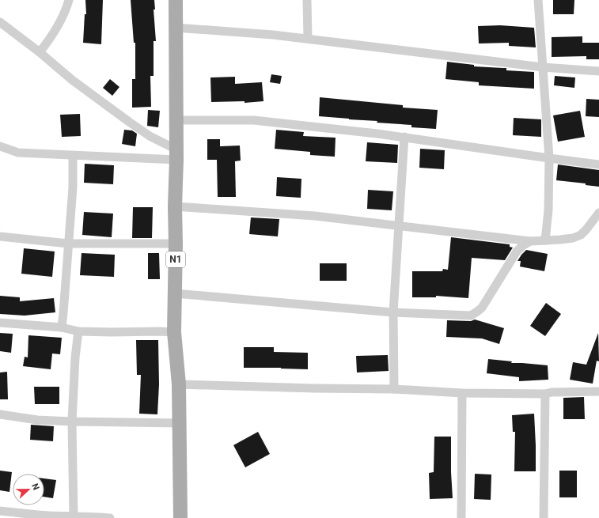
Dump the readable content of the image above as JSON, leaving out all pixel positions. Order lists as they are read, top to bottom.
{
  "streets": {
    "main road": ["N1"]
  },
  "north": "right"
}
